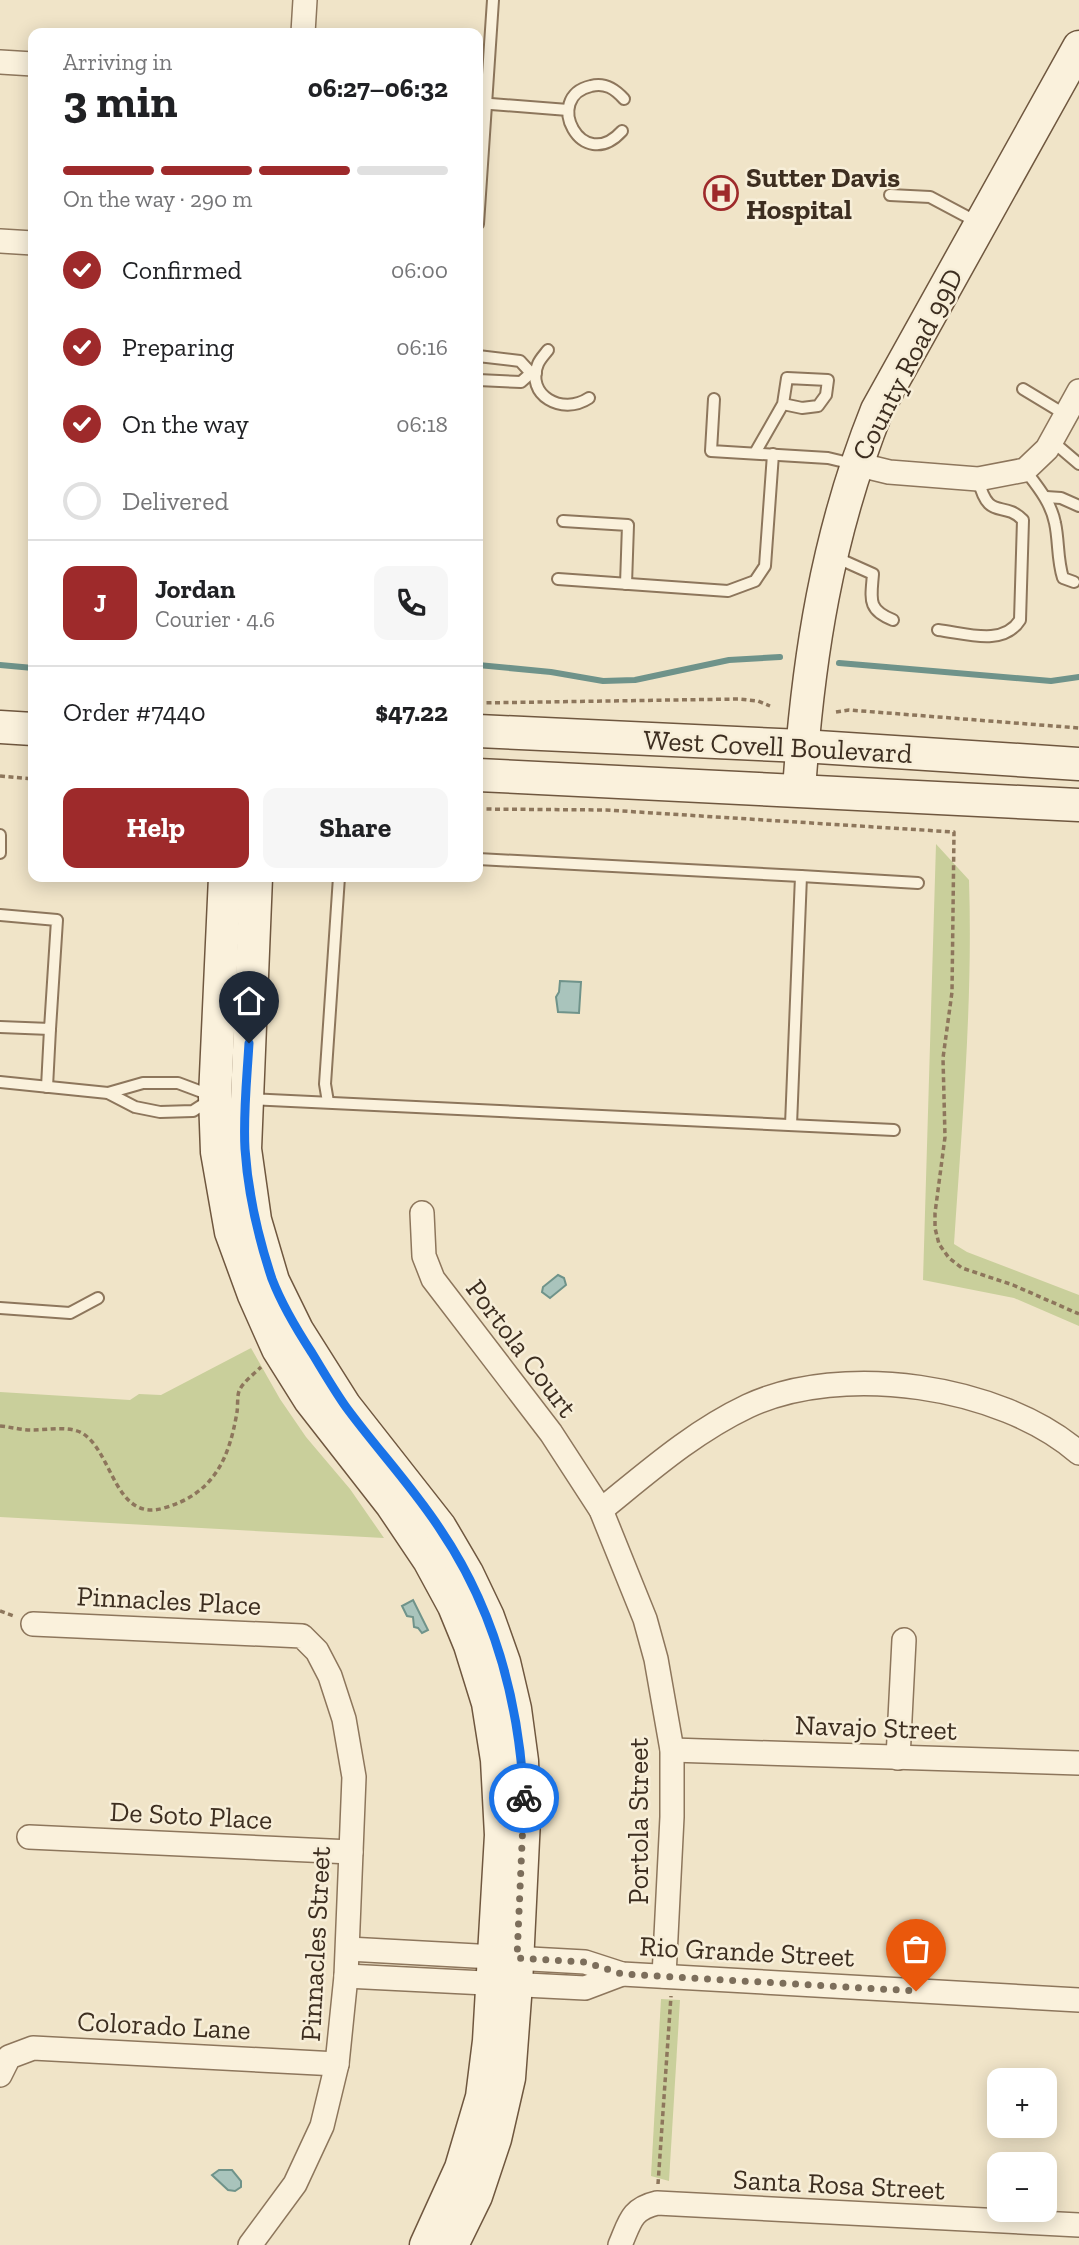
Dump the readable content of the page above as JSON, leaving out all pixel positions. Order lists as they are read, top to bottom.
{
  "streets": {
    "street": [
      "County Road 99D",
      "West Covell Boulevard",
      "Portola Court",
      "Pinnacles Place",
      "Navajo Street",
      "De Soto Place",
      "Portola Street",
      "Pinnacles Street",
      "Rio Grande Street",
      "Colorado Lane",
      "Santa Rosa Street"
    ]
  },
  "crossings": [
    ["County Road 99D", "West Covell Boulevard"],
    ["Portola Court", "Portola Street"],
    ["Pinnacles Place", "Pinnacles Street"],
    ["Navajo Street", "Portola Street"],
    ["De Soto Place", "Pinnacles Street"],
    ["Portola Street", "Rio Grande Street"],
    ["Pinnacles Street", "Rio Grande Street"],
    ["Pinnacles Street", "Colorado Lane"]
  ],
  "places": {
    "hospital": ["Sutter Davis Hospital"]
  },
  "page": {
    "heading": ["3 min", "Arriving in", "06:27–06:32"],
    "panel": [
      "Jordan",
      "Courier · 4.6",
      "Order #7440",
      "$47.22"
    ],
    "bar": "On the way · 290 m",
    "list": [
      ["Confirmed", "06:00"],
      ["Preparing", "06:16"],
      ["On the way", "06:18"],
      "Delivered"
    ],
    "round": "J",
    "buttons": ["Help", "Share"],
    "map_buttons": ["+", "−"]
  }
}
